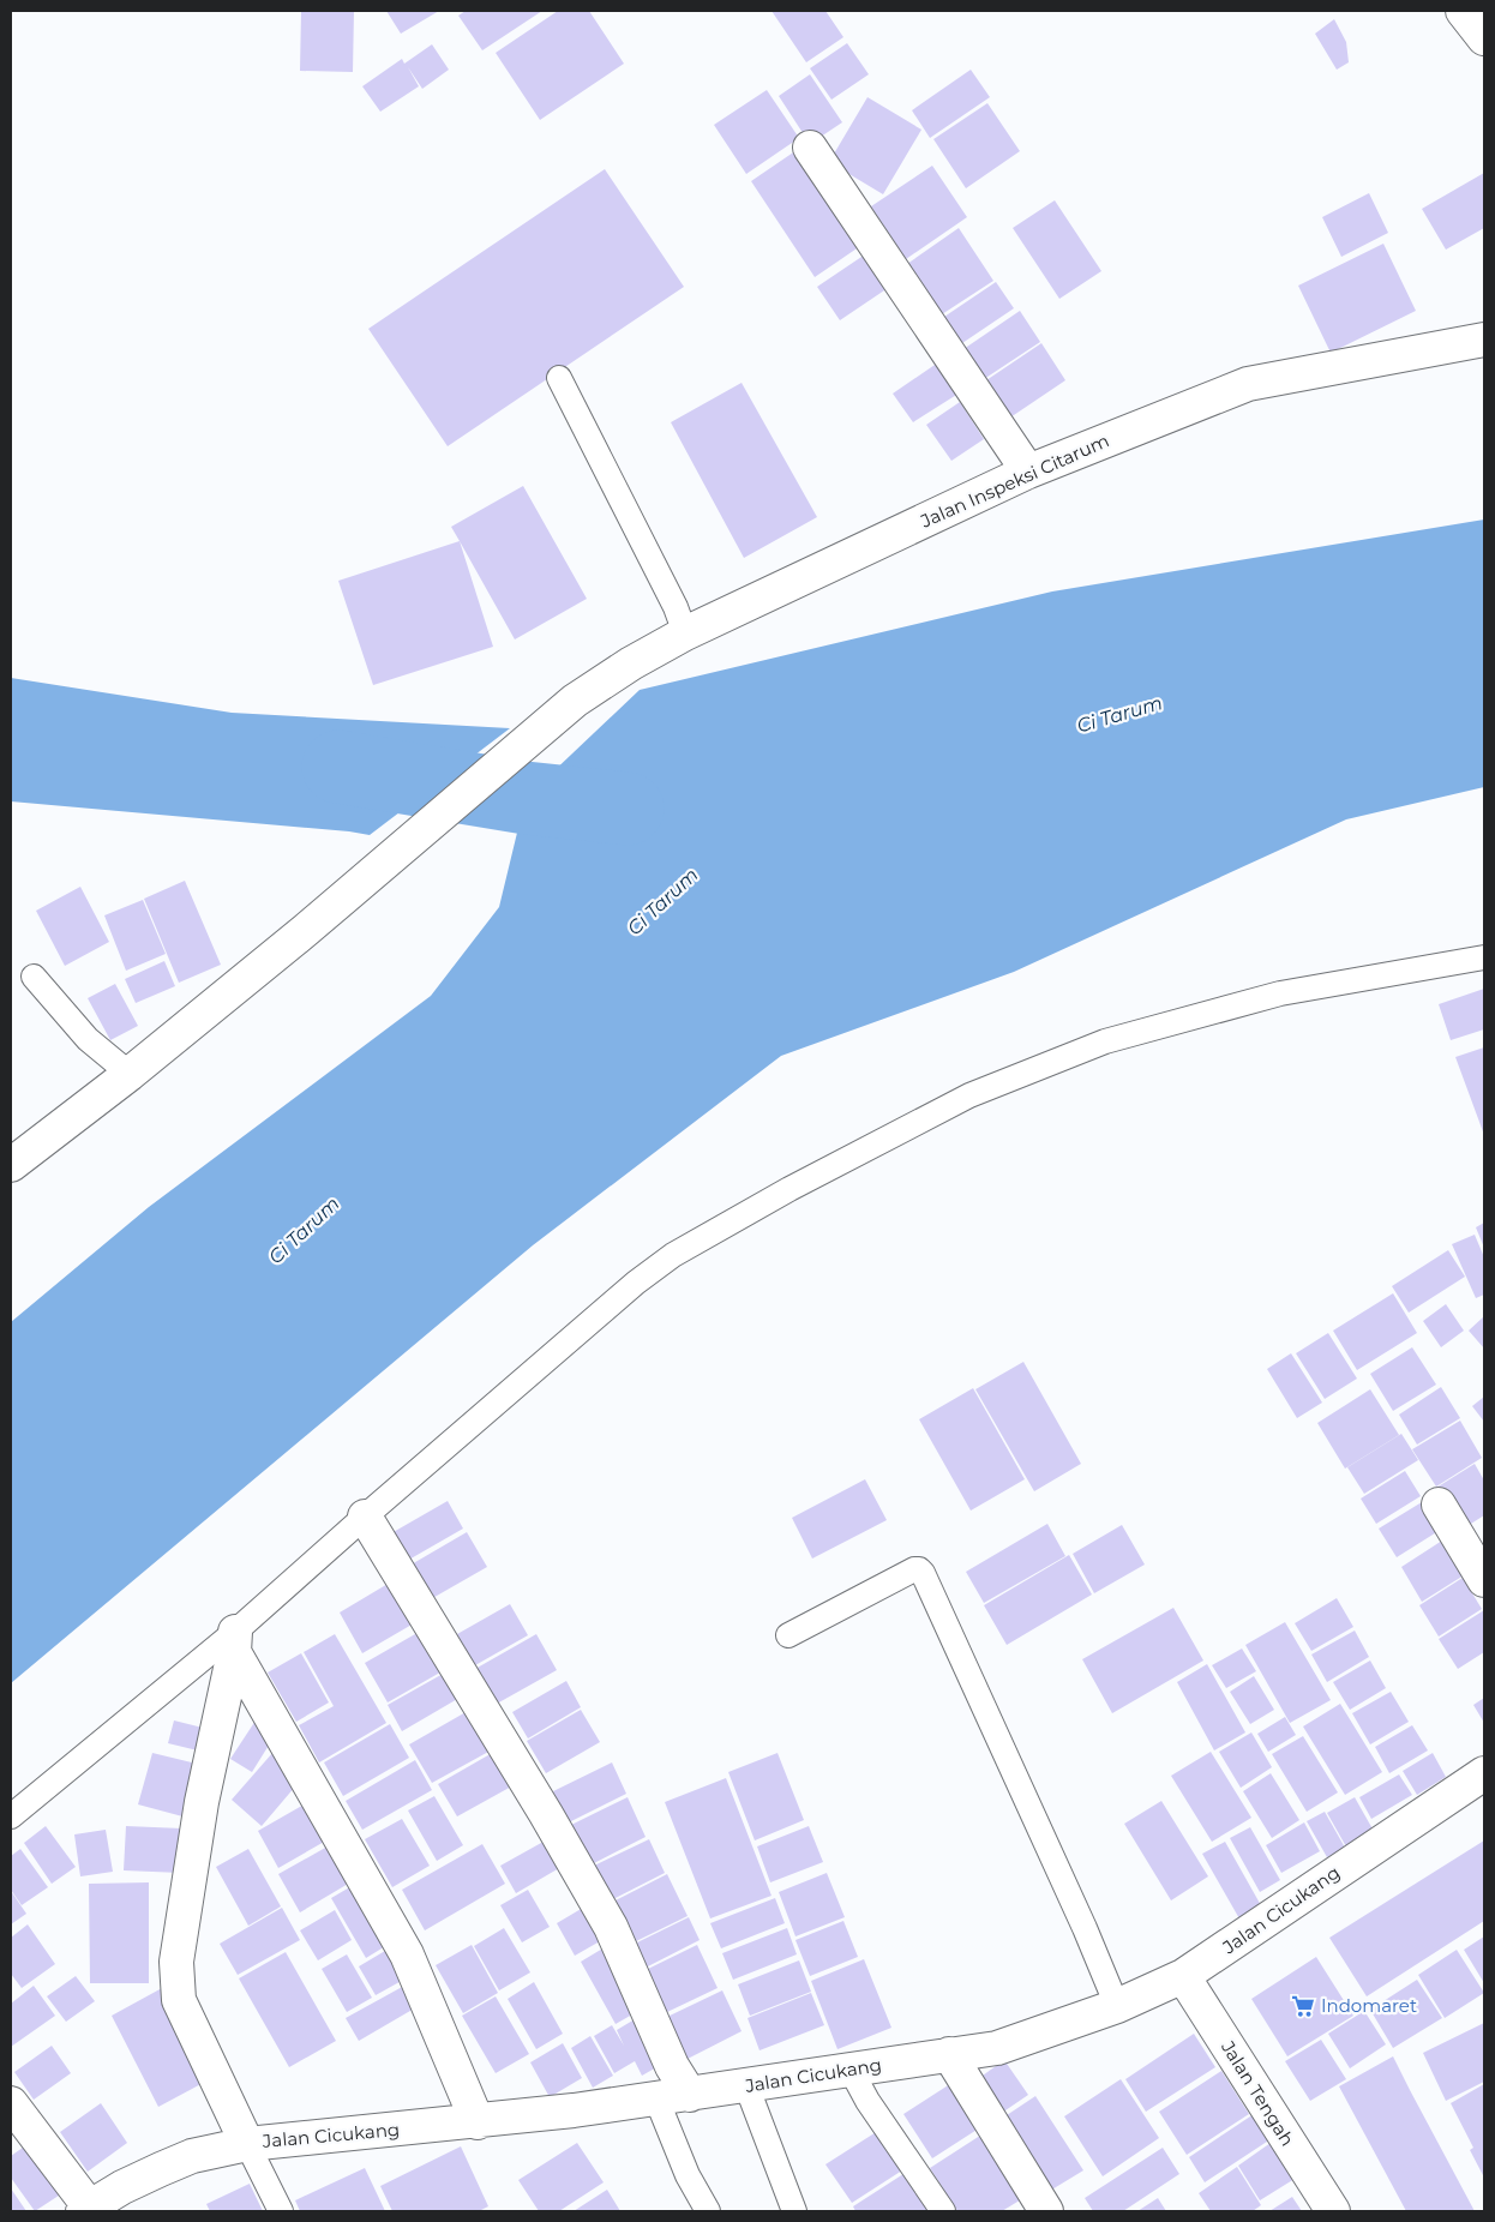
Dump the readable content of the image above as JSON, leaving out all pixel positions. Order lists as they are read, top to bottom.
{
  "streets": {
    "street": ["Jalan Inspeksi Citarum", "Jalan Cicukang", "Jalan Tengah"]
  },
  "crossings": [
    ["Jalan Cicukang", "Jalan Tengah"]
  ],
  "water": ["Ci Tarum"],
  "places": {
    "supermarket": ["Indomaret"]
  }
}
